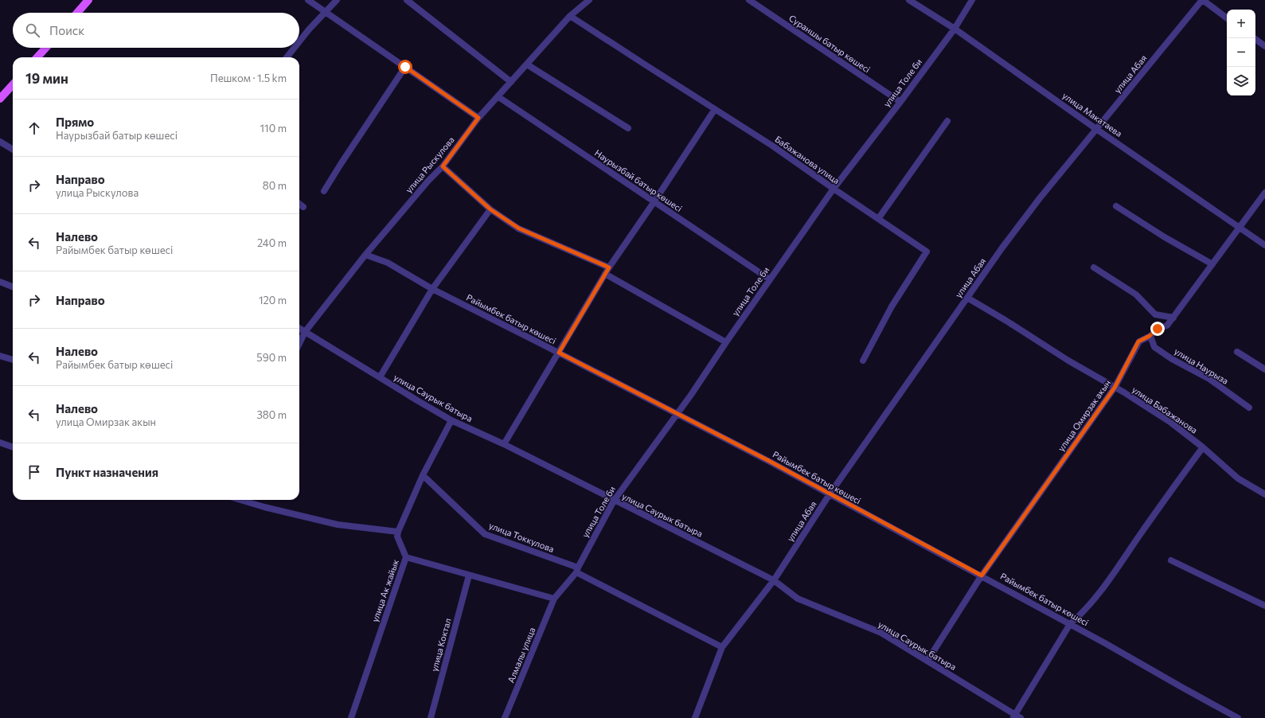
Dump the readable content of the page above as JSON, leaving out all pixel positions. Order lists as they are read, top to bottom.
{
  "streets": {
    "street": [
      "Сураншы батыр көшесі",
      "улица Абая",
      "улица Толе би",
      "улица Макатаева",
      "Бабажанова улица",
      "улица Рыскулова",
      "Наурызбай батыр көшесі",
      "Райымбек батыр көшесі",
      "улица Наурыза",
      "улица Саурык батыра",
      "улица Бабажанова",
      "улица Омирзак акын",
      "улица Токкулова",
      "улица Ак жайык",
      "улица Коктал",
      "Алмалы улица"
    ]
  },
  "crossings": [
    ["Сураншы батыр көшесі", "улица Толе би"],
    ["улица Абая", "улица Макатаева"],
    ["улица Абая", "Райымбек батыр көшесі"],
    ["улица Абая", "улица Саурык батыра"],
    ["улица Абая", "улица Бабажанова"],
    ["улица Абая", "улица Токкулова"],
    ["улица Толе би", "улица Макатаева"],
    ["улица Толе би", "Бабажанова улица"],
    ["улица Толе би", "Наурызбай батыр көшесі"],
    ["улица Толе би", "Райымбек батыр көшесі"],
    ["улица Толе би", "улица Саурык батыра"],
    ["улица Толе би", "улица Токкулова"],
    ["улица Толе би", "Алмалы улица"],
    ["улица Макатаева", "улица Омирзак акын"],
    ["Бабажанова улица", "улица Рыскулова"],
    ["улица Рыскулова", "Наурызбай батыр көшесі"],
    ["улица Рыскулова", "Райымбек батыр көшесі"],
    ["улица Рыскулова", "улица Саурык батыра"],
    ["Райымбек батыр көшесі", "улица Омирзак акын"],
    ["улица Наурыза", "улица Омирзак акын"],
    ["улица Саурык батыра", "улица Омирзак акын"],
    ["улица Бабажанова", "улица Омирзак акын"]
  ],
  "page": {
    "map_buttons": ["+", "−"],
    "search": "Поиск",
    "heading": ["19 мин", "Пешком · 1.5 km"],
    "list": [
      ["Прямо", "Наурызбай батыр көшесі", "110 m"],
      ["Направо", "улица Рыскулова", "80 m"],
      ["Налево", "Райымбек батыр көшесі", "240 m"],
      ["Направо", "120 m"],
      ["Налево", "Райымбек батыр көшесі", "590 m"],
      ["Налево", "улица Омирзак акын", "380 m"],
      "Пункт назначения"
    ]
  }
}
